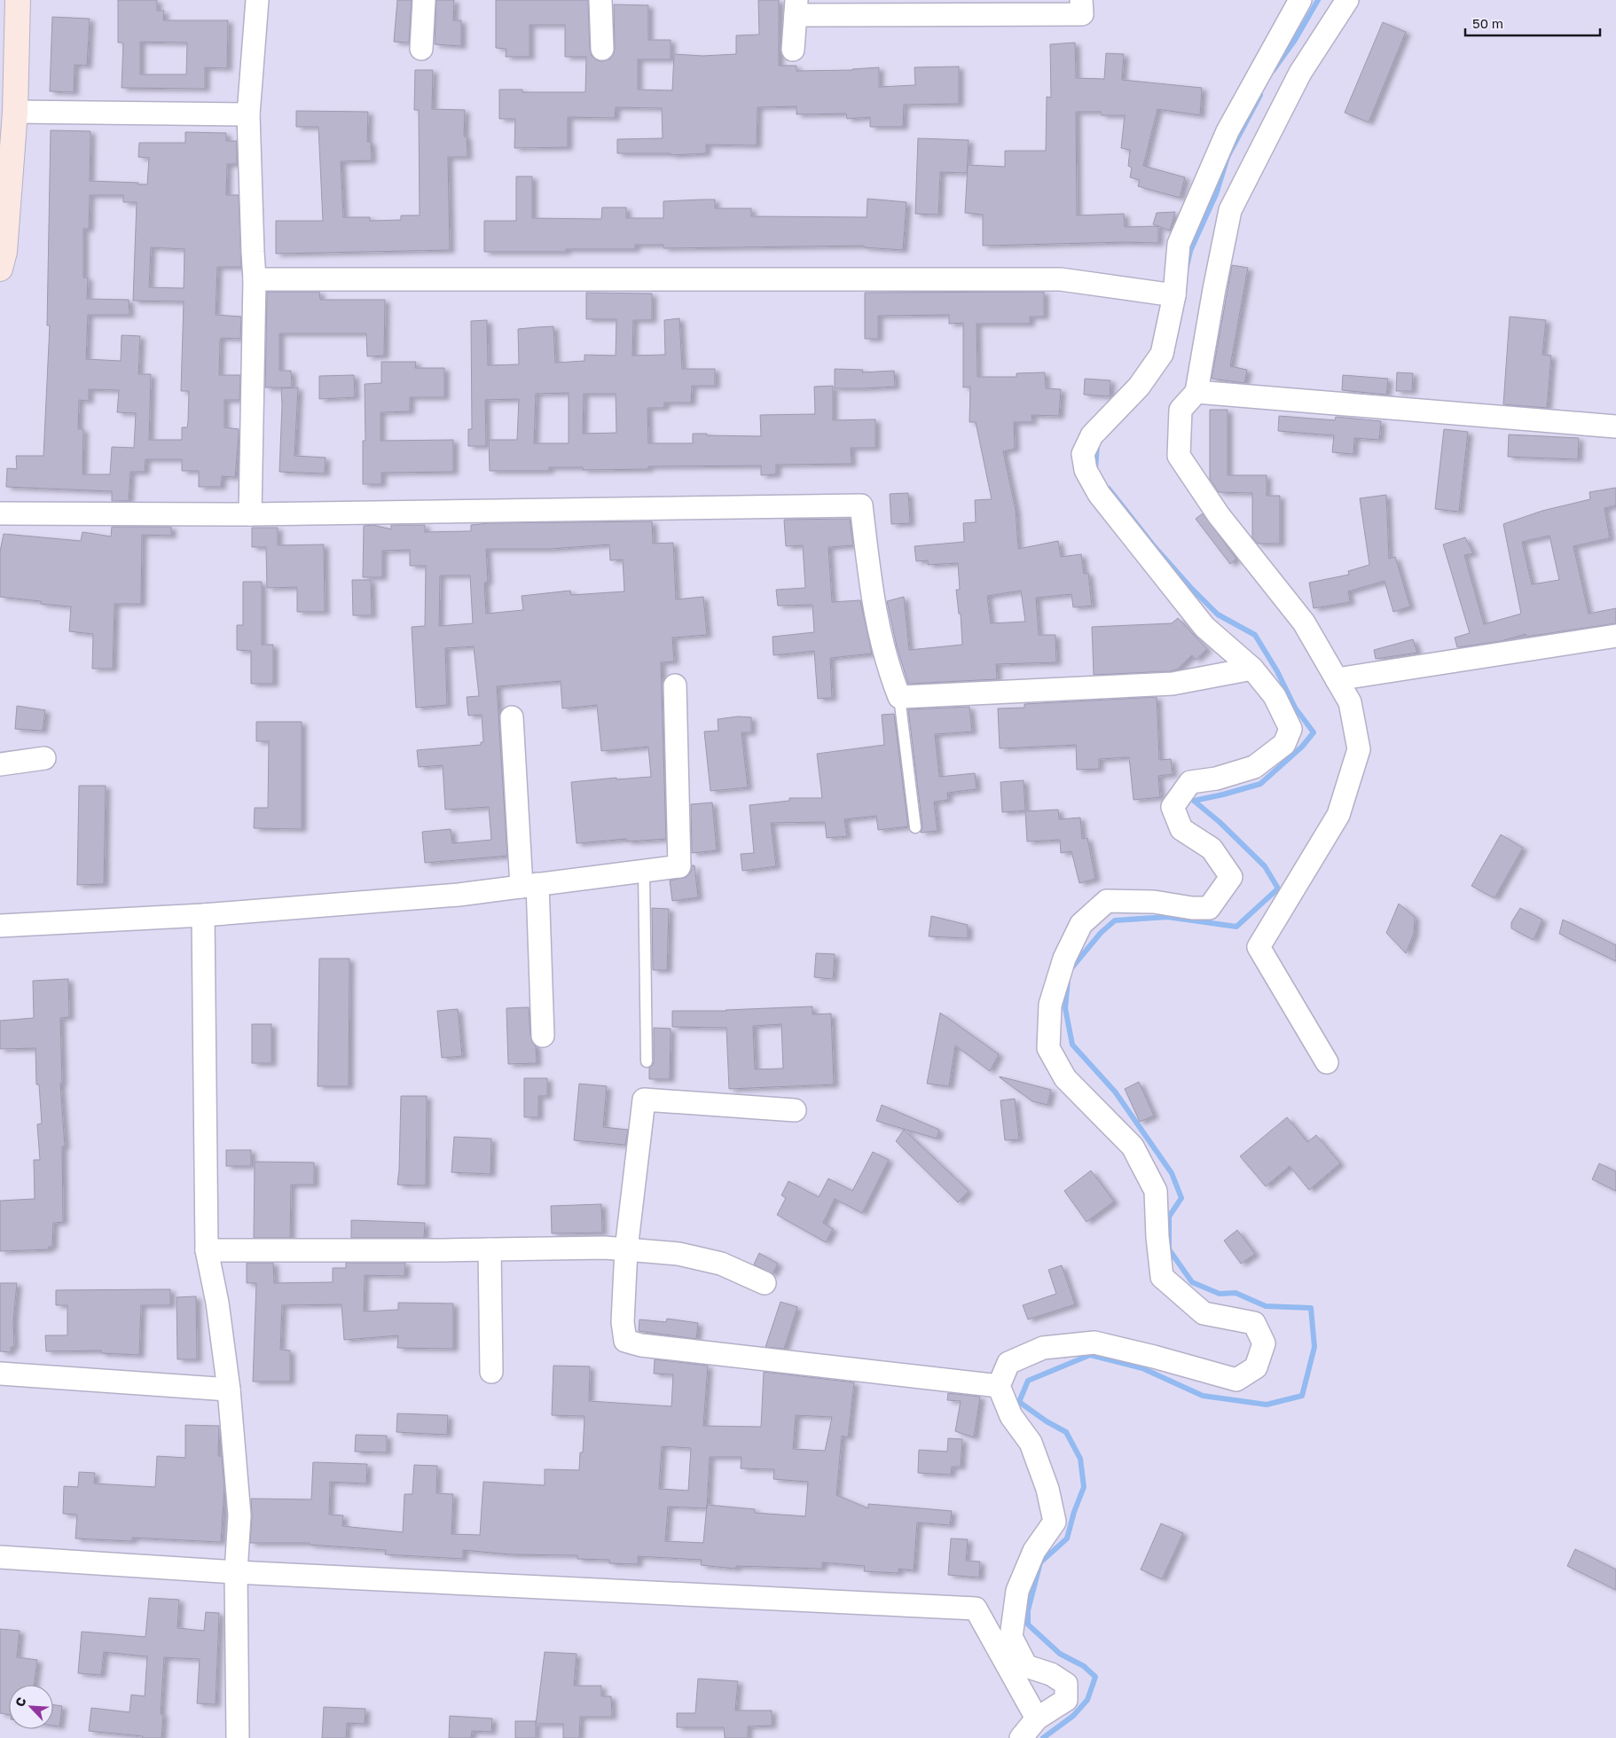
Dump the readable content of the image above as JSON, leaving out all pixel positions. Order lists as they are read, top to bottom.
{
  "scale_bar": "50 m",
  "north": "top left"
}
